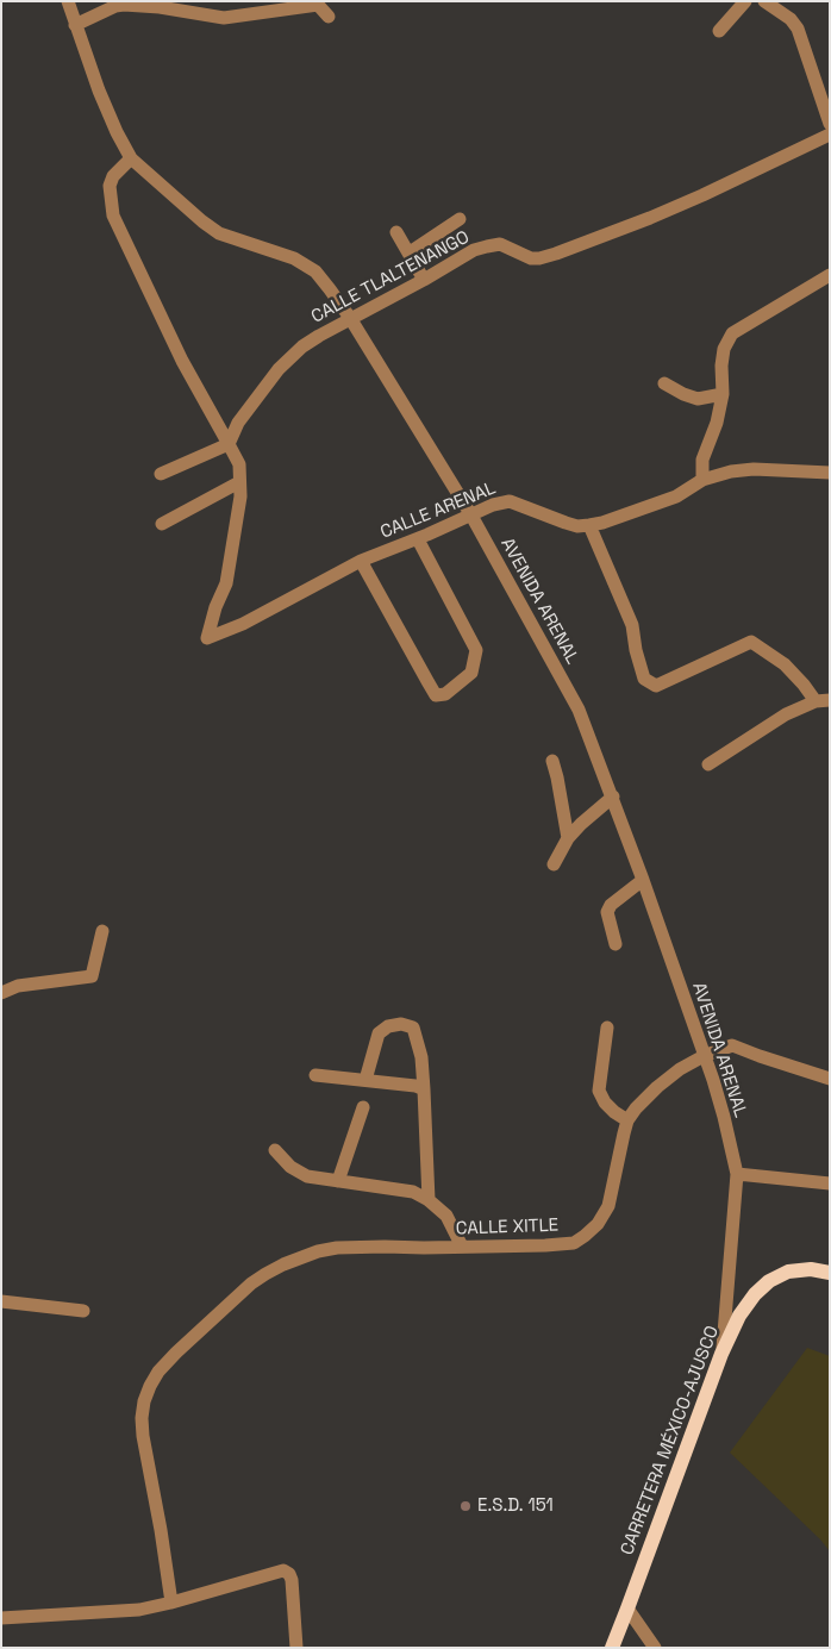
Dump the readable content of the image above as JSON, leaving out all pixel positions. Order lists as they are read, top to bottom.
{
  "streets": {
    "main road": ["CARRETERA MÉXICO-AJUSCO"],
    "street": [
      "CALLE TLALTENANGO",
      "CALLE ARENAL",
      "AVENIDA ARENAL",
      "CALLE XITLE"
    ]
  },
  "crossings": [
    ["CALLE TLALTENANGO", "AVENIDA ARENAL"],
    ["CALLE ARENAL", "AVENIDA ARENAL"],
    ["AVENIDA ARENAL", "CALLE XITLE"],
    ["AVENIDA ARENAL", "CARRETERA MÉXICO-AJUSCO"]
  ],
  "places": ["E.S.D. 151"]
}
